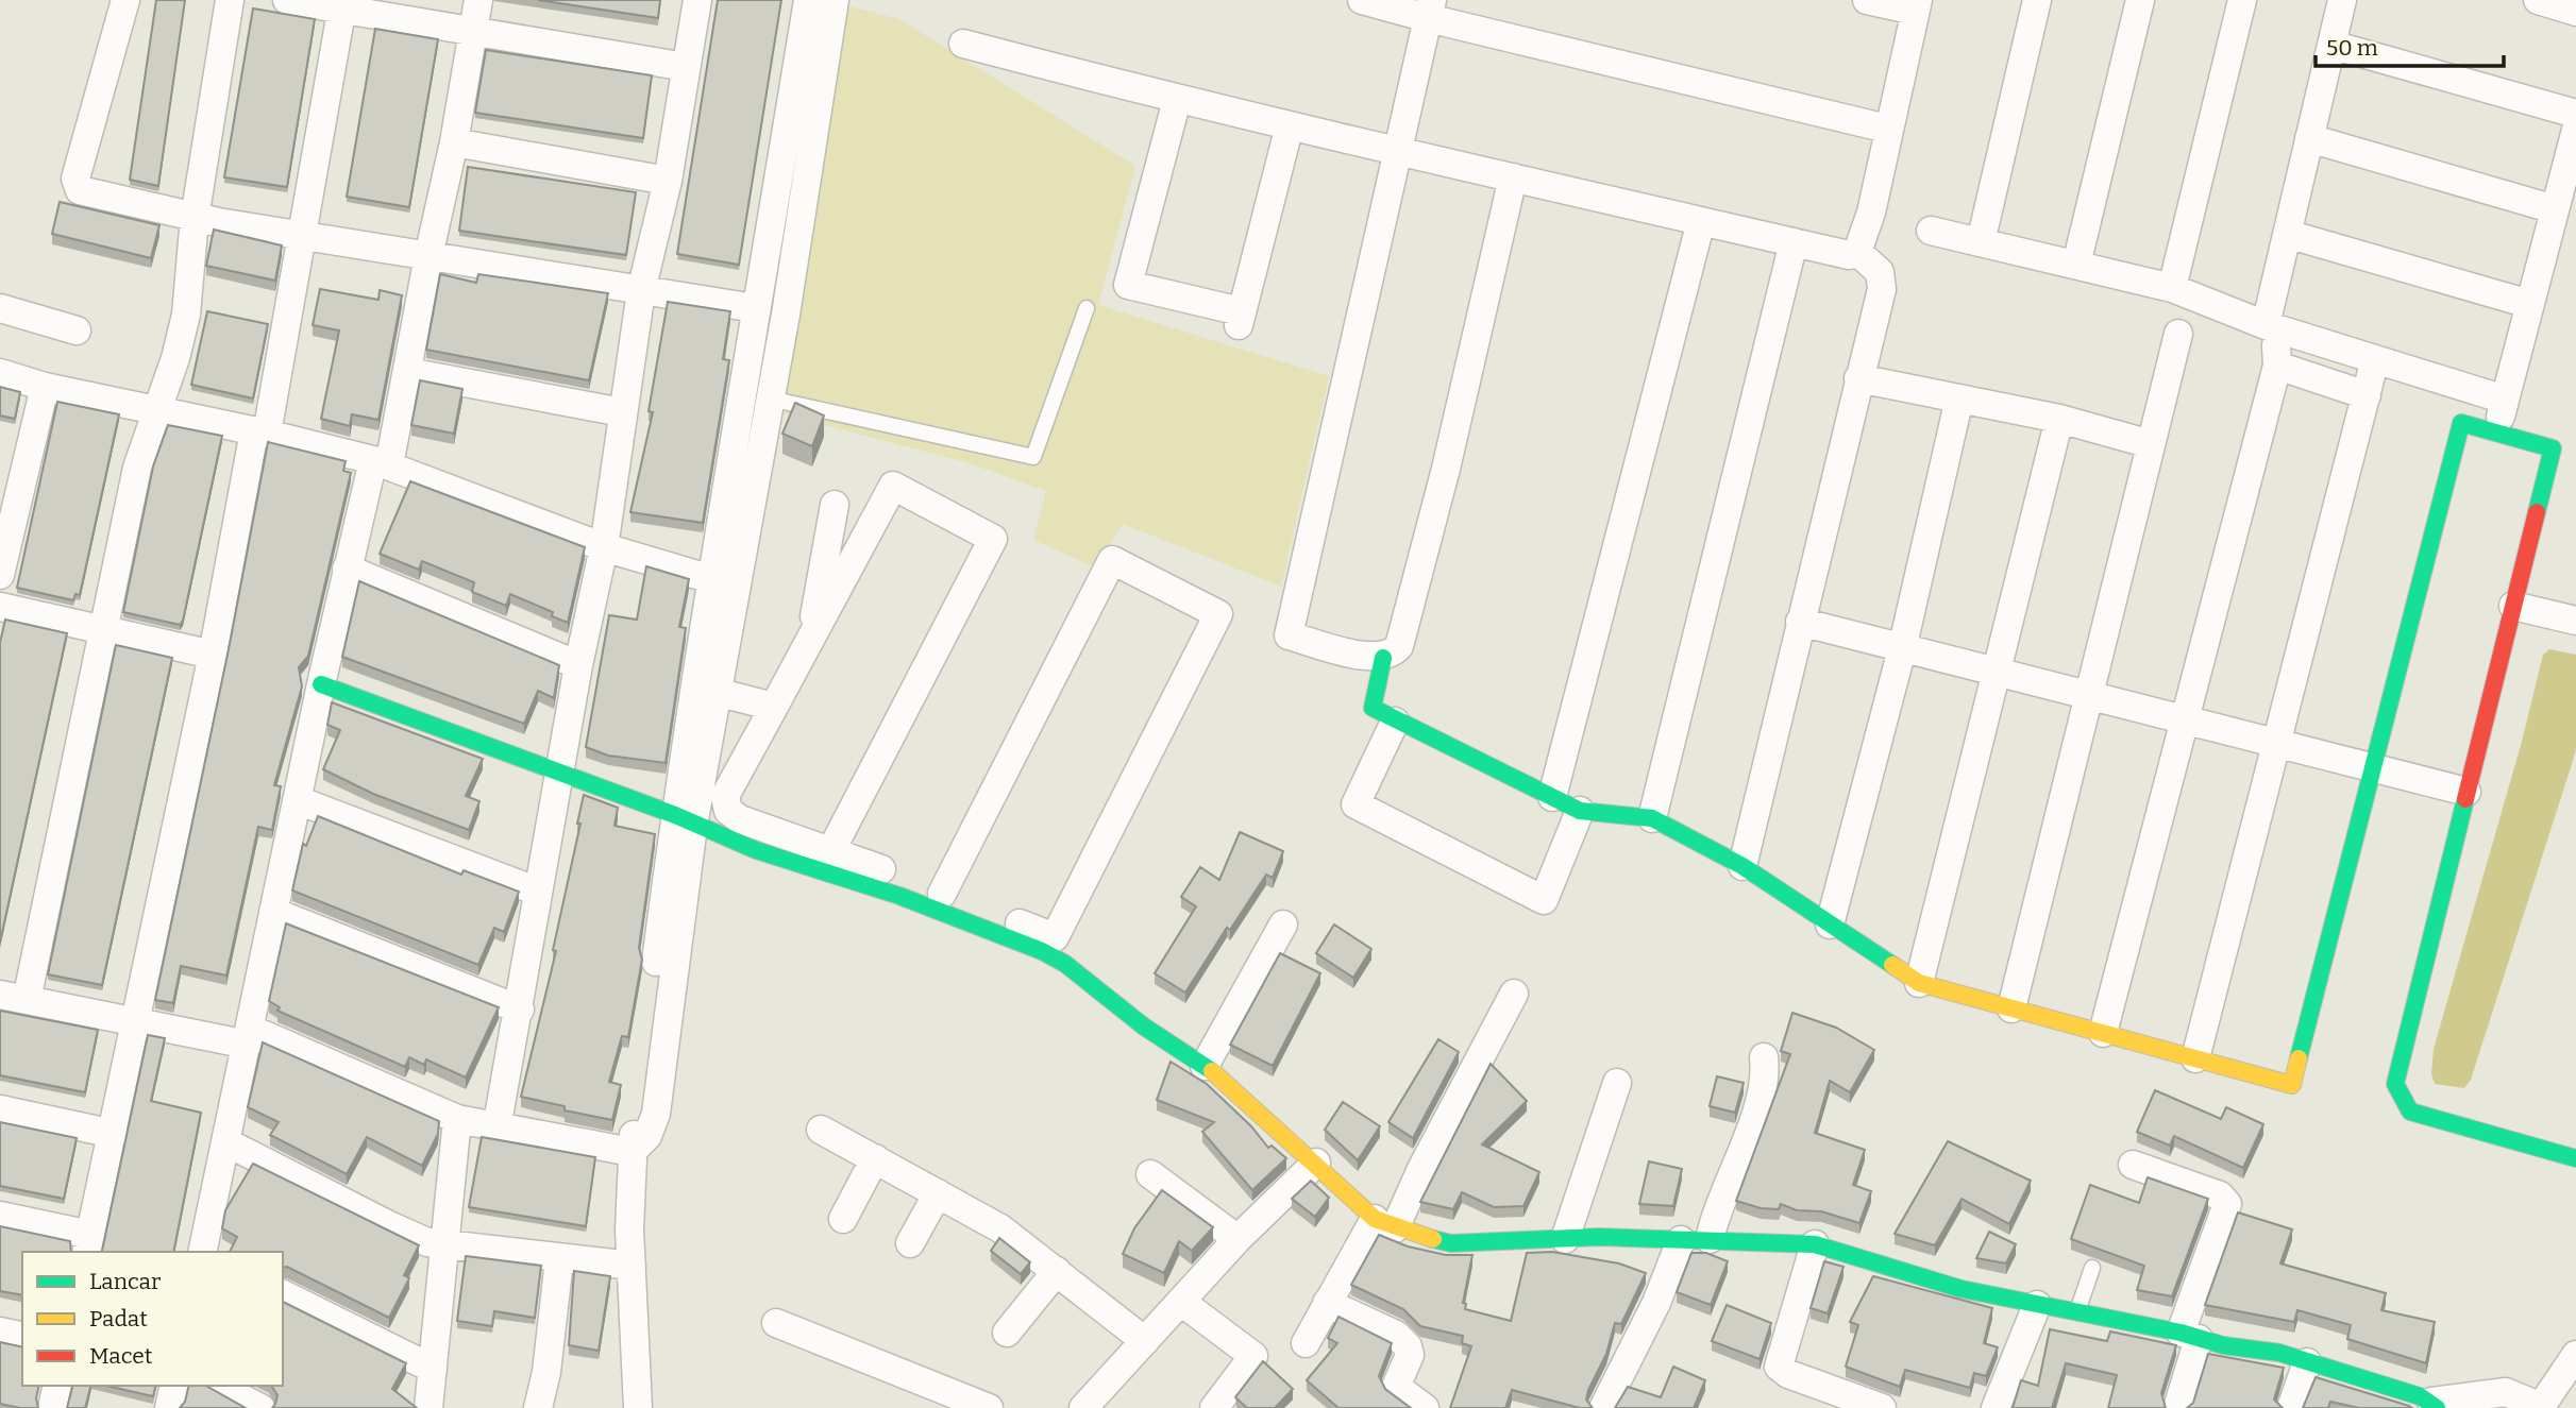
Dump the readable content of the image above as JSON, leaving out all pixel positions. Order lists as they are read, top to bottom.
{
  "legend": ["Lancar", "Padat", "Macet"],
  "scale_bar": "50 m"
}
